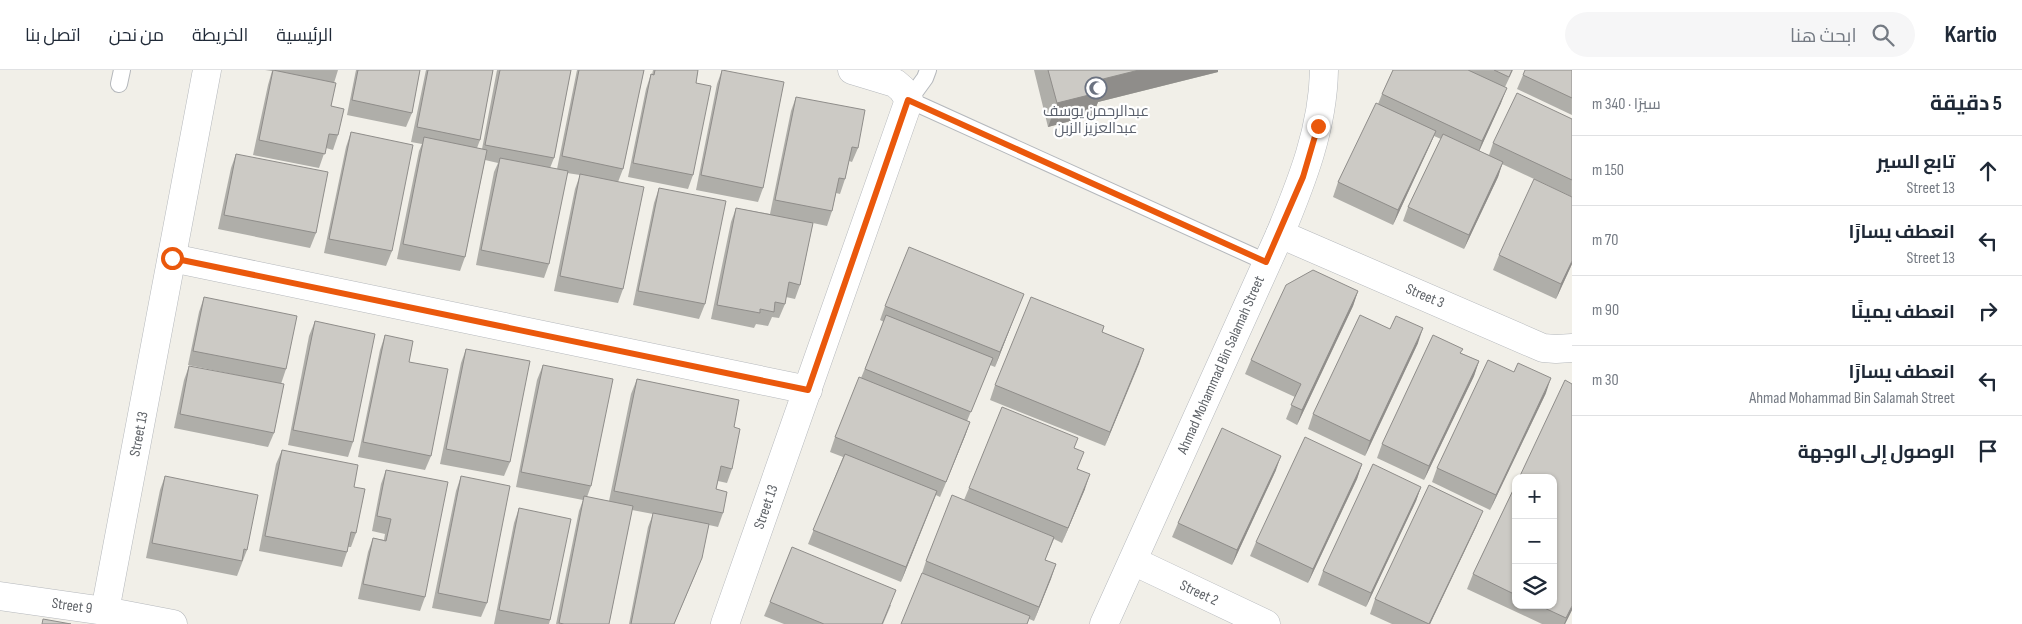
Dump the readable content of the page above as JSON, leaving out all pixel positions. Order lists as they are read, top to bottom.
{
  "streets": {
    "street": [
      "Street 3",
      "Ahmad Mohammad Bin Salamah Street",
      "Street 13",
      "Street 2",
      "Street 9"
    ]
  },
  "crossings": [
    ["Street 3", "Ahmad Mohammad Bin Salamah Street"],
    ["Ahmad Mohammad Bin Salamah Street", "Street 2"],
    ["Street 13", "Street 9"]
  ],
  "places": {
    "mosque": ["عبدالرحمن يوسف عبدالعزيز الزبن"]
  },
  "page": {
    "header": "Kartio",
    "search": "ابحث هنا",
    "nav": [
      "الرئيسية",
      "الخريطة",
      "من نحن",
      "اتصل بنا"
    ],
    "heading": ["5 دقيقة", "سيرًا · 340 m"],
    "list": [
      ["تابع السير", "Street 13", "150 m"],
      ["انعطف يسارًا", "Street 13", "70 m"],
      ["انعطف يمينًا", "90 m"],
      ["انعطف يسارًا", "Ahmad Mohammad Bin Salamah Street", "30 m"],
      "الوصول إلى الوجهة"
    ],
    "map_buttons": ["+", "−"]
  }
}
